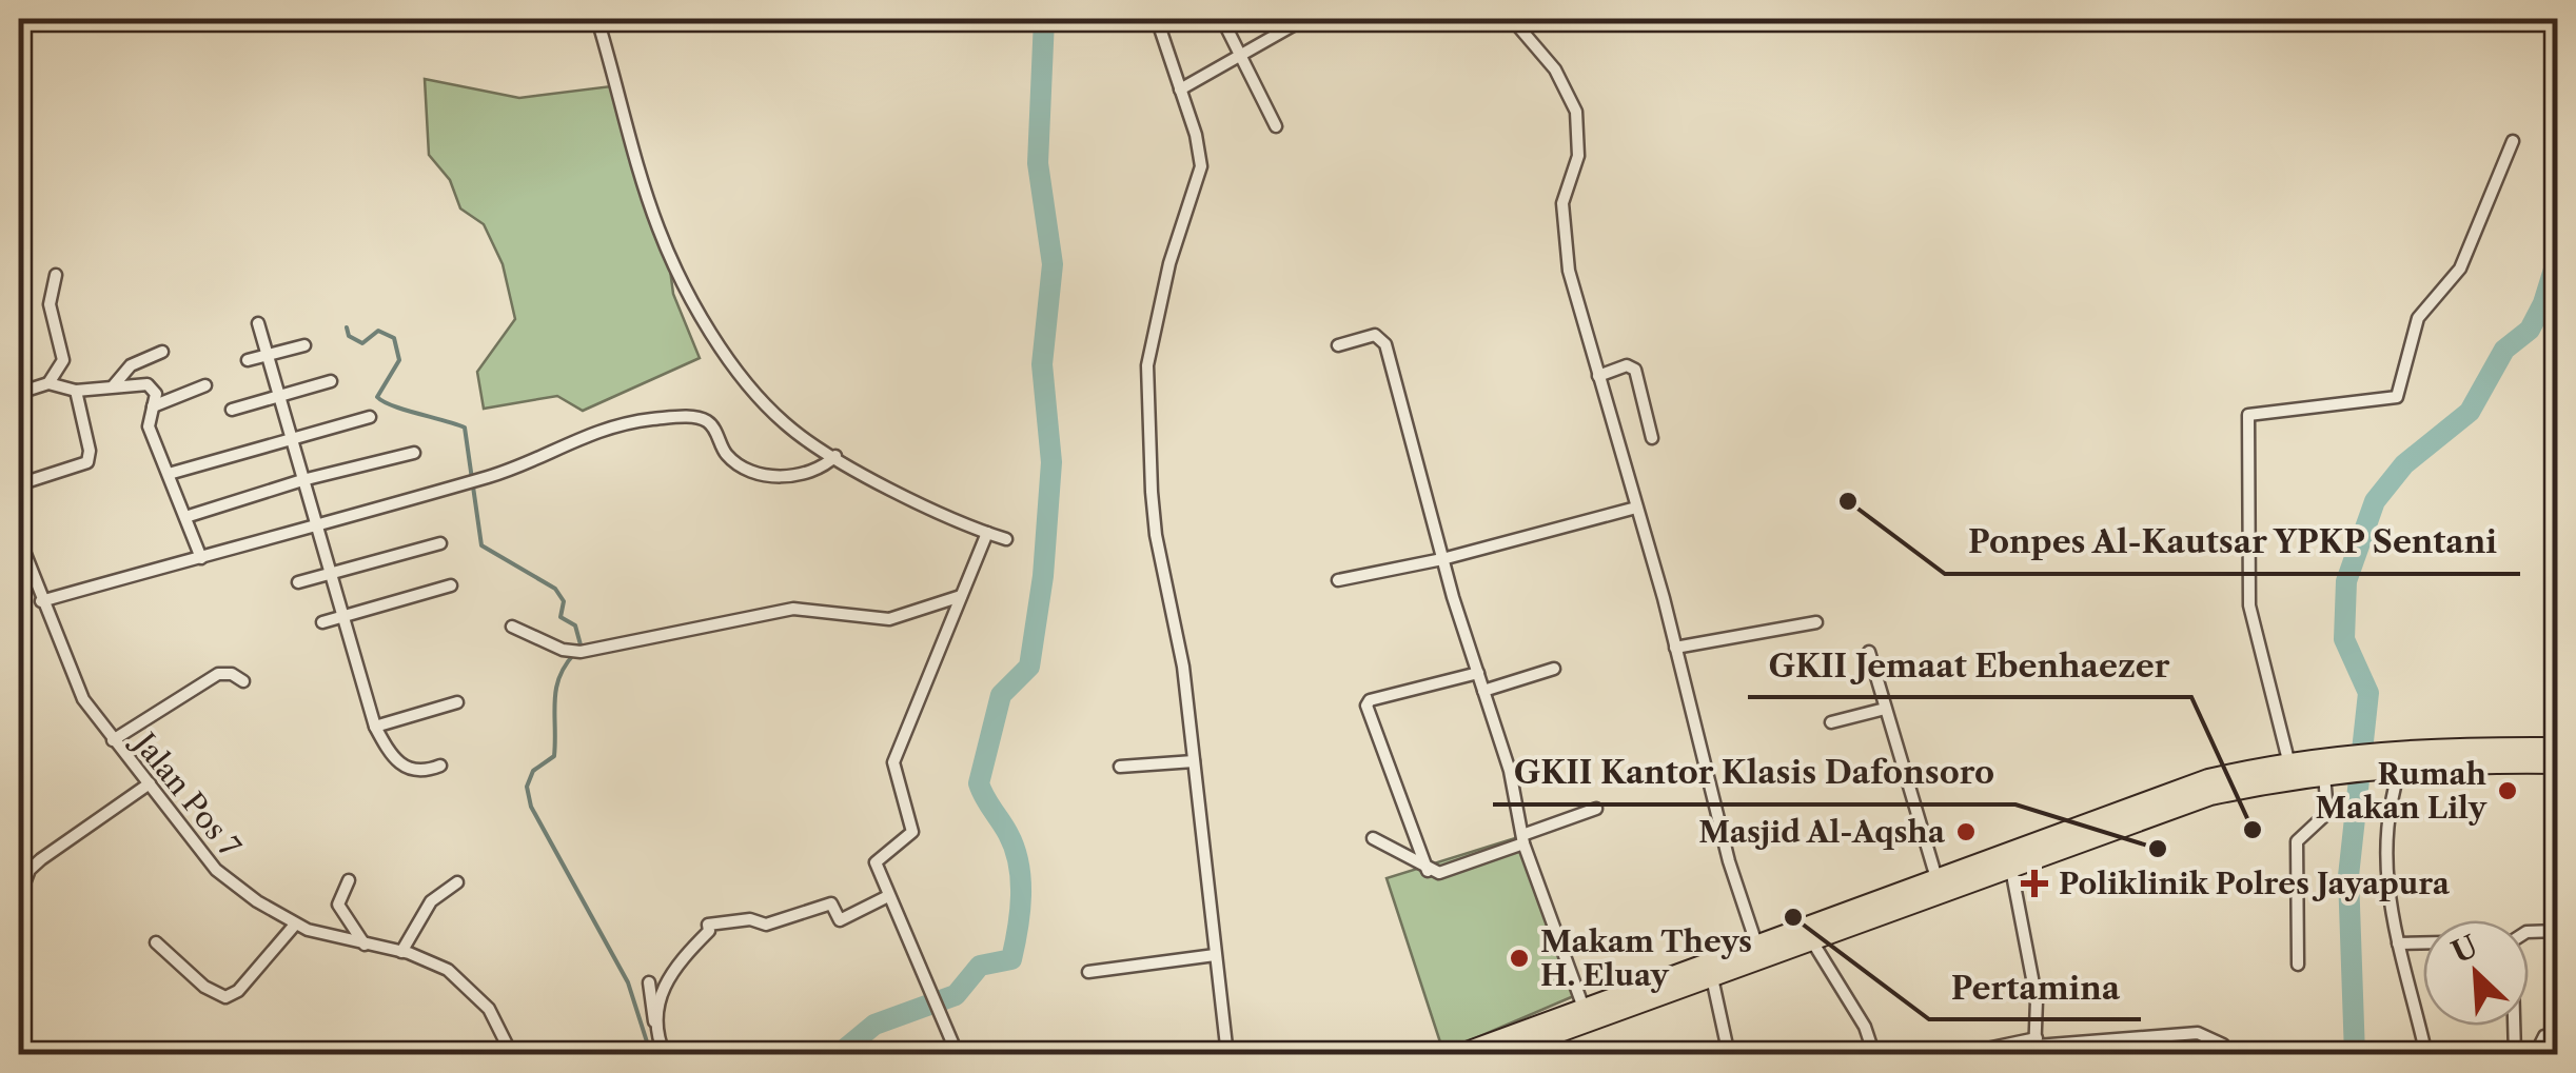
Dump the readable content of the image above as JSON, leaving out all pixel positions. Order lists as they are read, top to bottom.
{
  "streets": {
    "street": ["Jalan Pos 7"]
  },
  "places": {
    "other": [
      "Ponpes Al-Kautsar YPKP Sentani",
      "Rumah Makan Lily",
      "GKII Jemaat Ebenhaezer",
      "Masjid Al-Aqsha",
      "GKII Kantor Klasis Dafonsoro",
      "Pertamina",
      "Makam Theys H. Eluay"
    ],
    "health": ["Poliklinik Polres Jayapura"]
  },
  "north": "top left"
}
